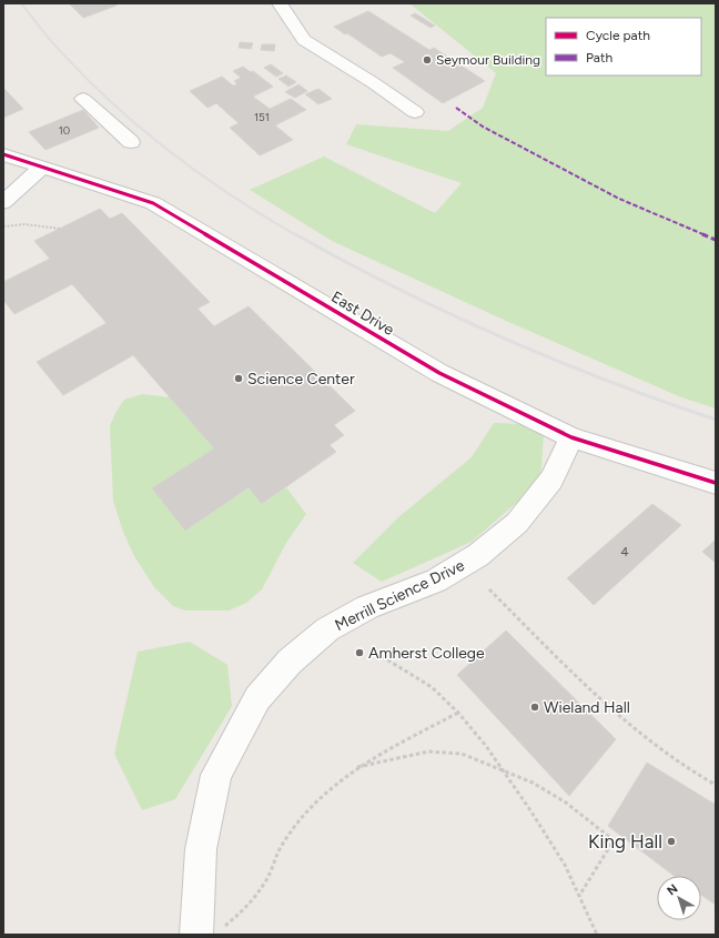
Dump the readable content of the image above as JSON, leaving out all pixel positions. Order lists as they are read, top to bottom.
{
  "streets": {
    "street": ["East Drive", "Merrill Science Drive"]
  },
  "crossings": [
    ["East Drive", "Merrill Science Drive"]
  ],
  "places": [
    "Seymour Building",
    "Science Center",
    "Amherst College",
    "Wieland Hall",
    "King Hall"
  ],
  "house_numbers": ["151", "10", "4"],
  "legend": ["Cycle path", "Path"],
  "north": "top left"
}
